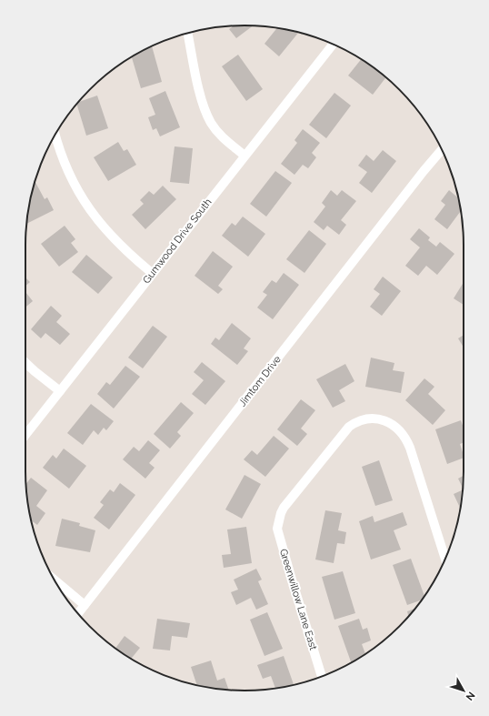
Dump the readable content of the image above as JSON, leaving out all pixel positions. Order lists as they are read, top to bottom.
{
  "streets": {
    "street": ["Gumwood Drive South", "Jimtom Drive", "Greenwillow Lane East"]
  },
  "north": "bottom right"
}
